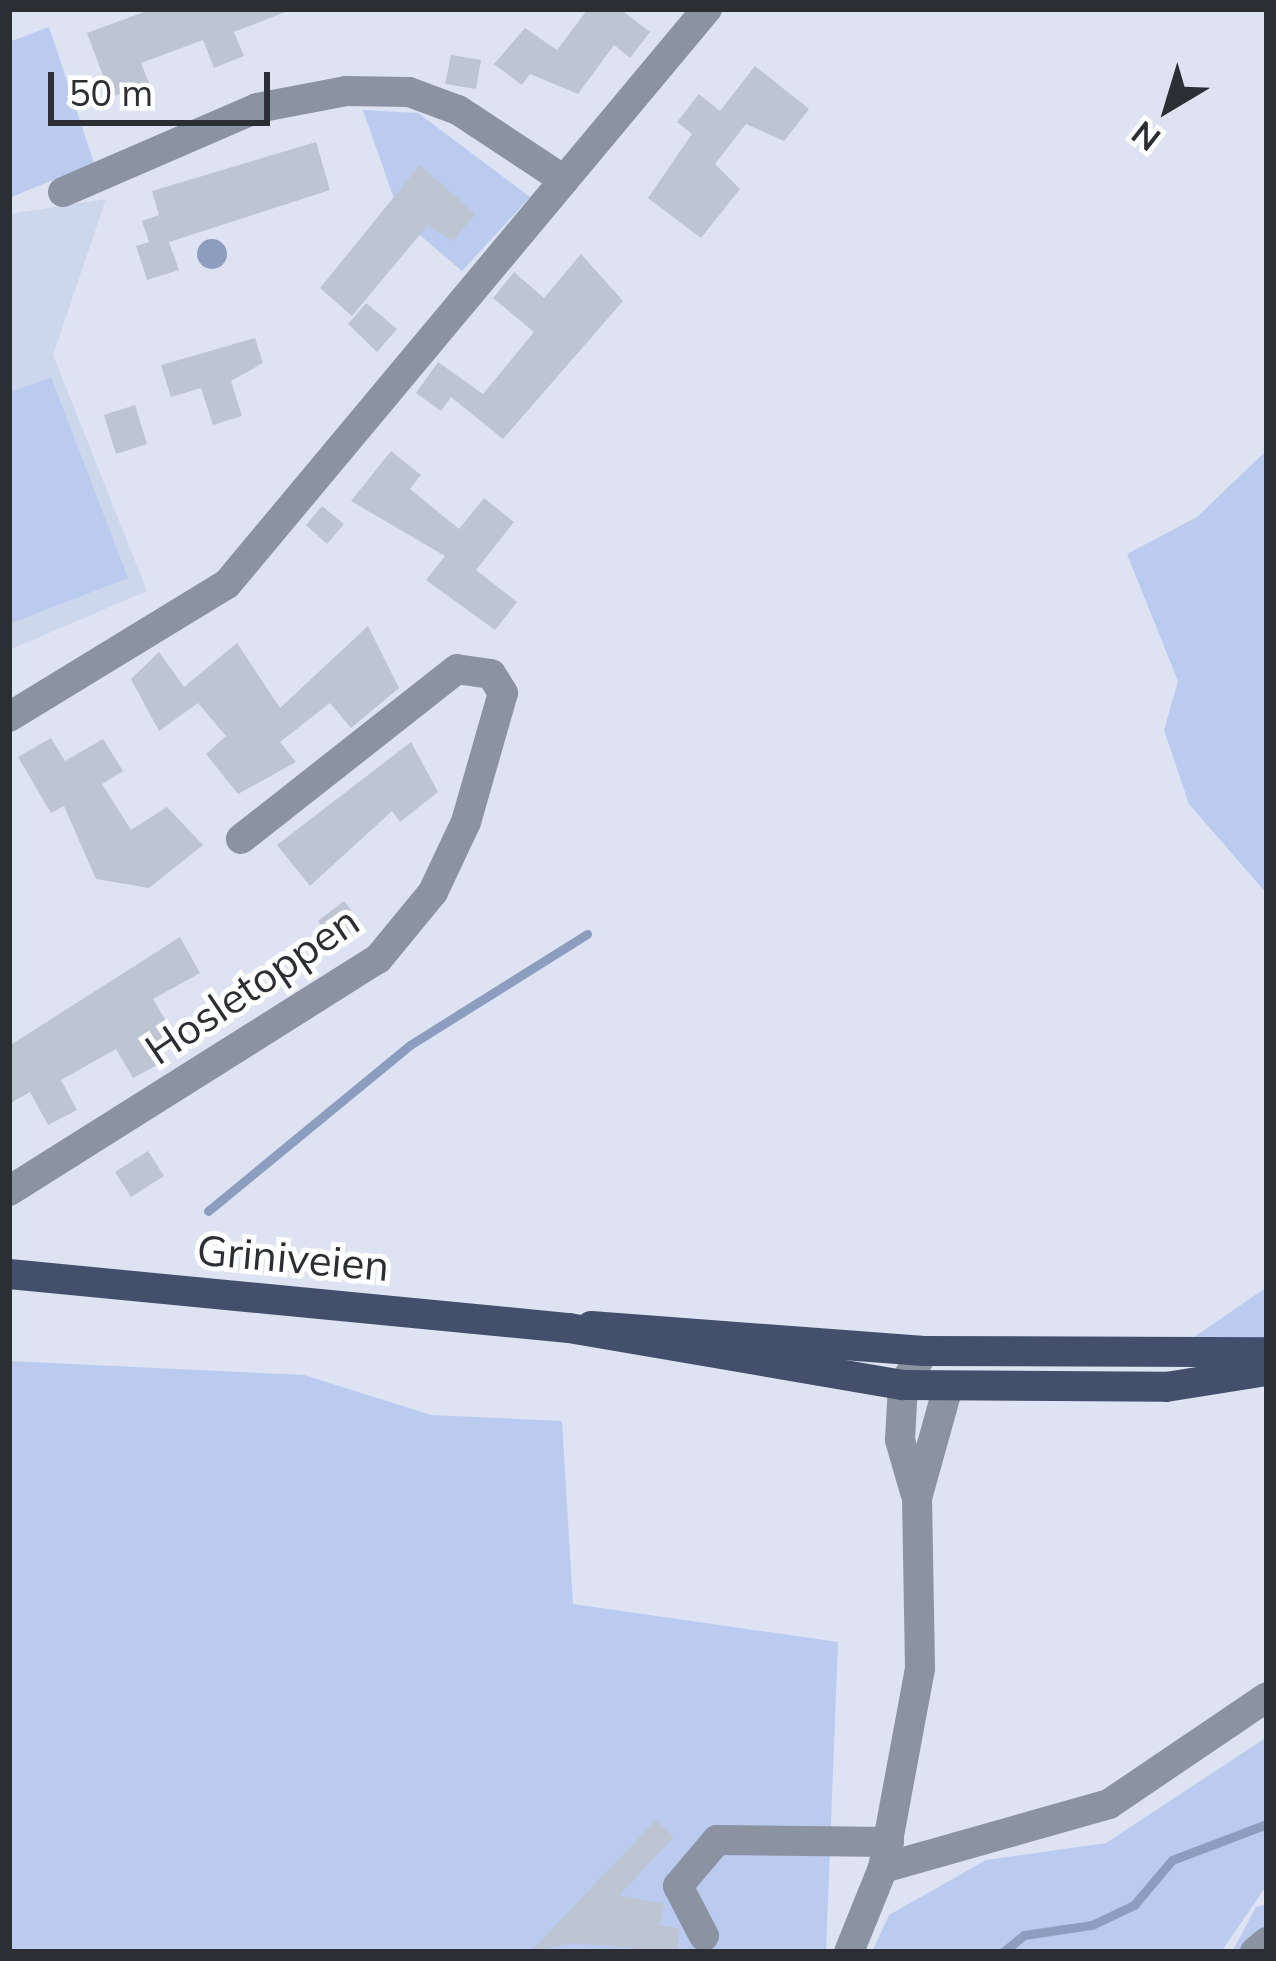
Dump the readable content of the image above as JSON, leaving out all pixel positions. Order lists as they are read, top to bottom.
{
  "streets": {
    "main road": ["Griniveien"],
    "street": ["Hosletoppen"]
  },
  "scale_bar": "50 m",
  "north": "bottom left"
}
